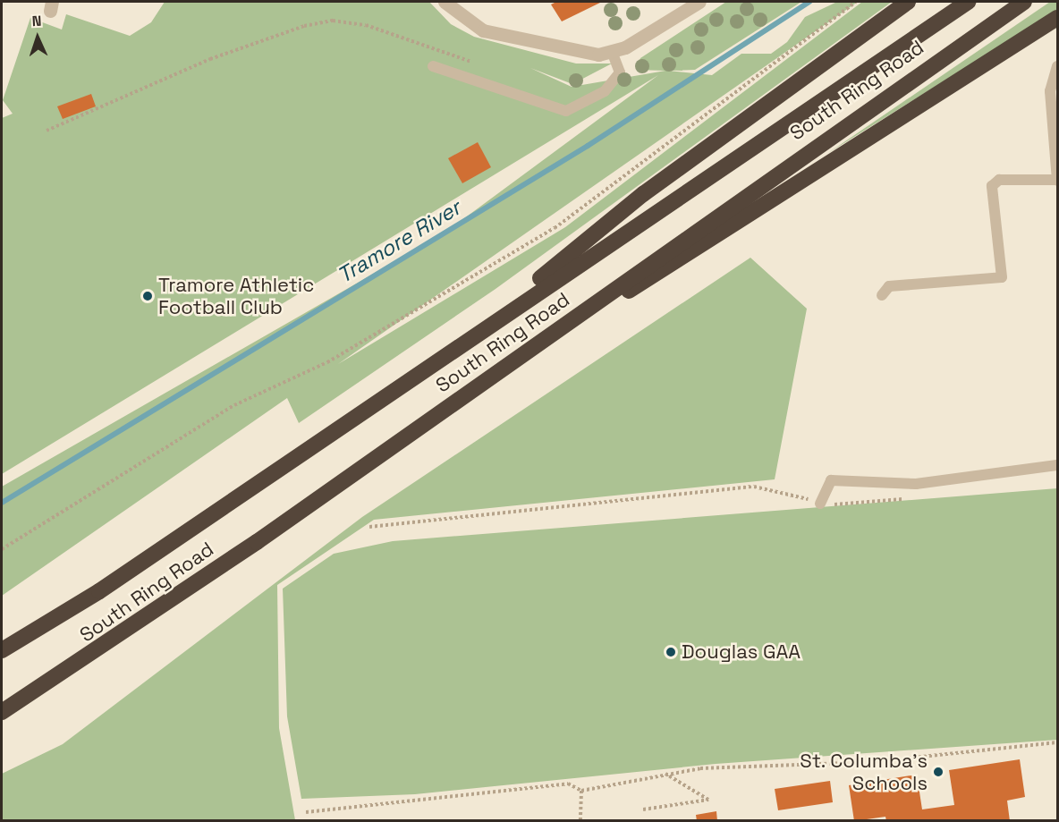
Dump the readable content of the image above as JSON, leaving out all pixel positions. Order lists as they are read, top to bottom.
{
  "streets": {
    "highway": ["South Ring Road"]
  },
  "water": ["Tramore River"],
  "places": ["Tramore Athletic Football Club", "Douglas GAA", "St. Columba’s Schools"],
  "north": "top"
}
